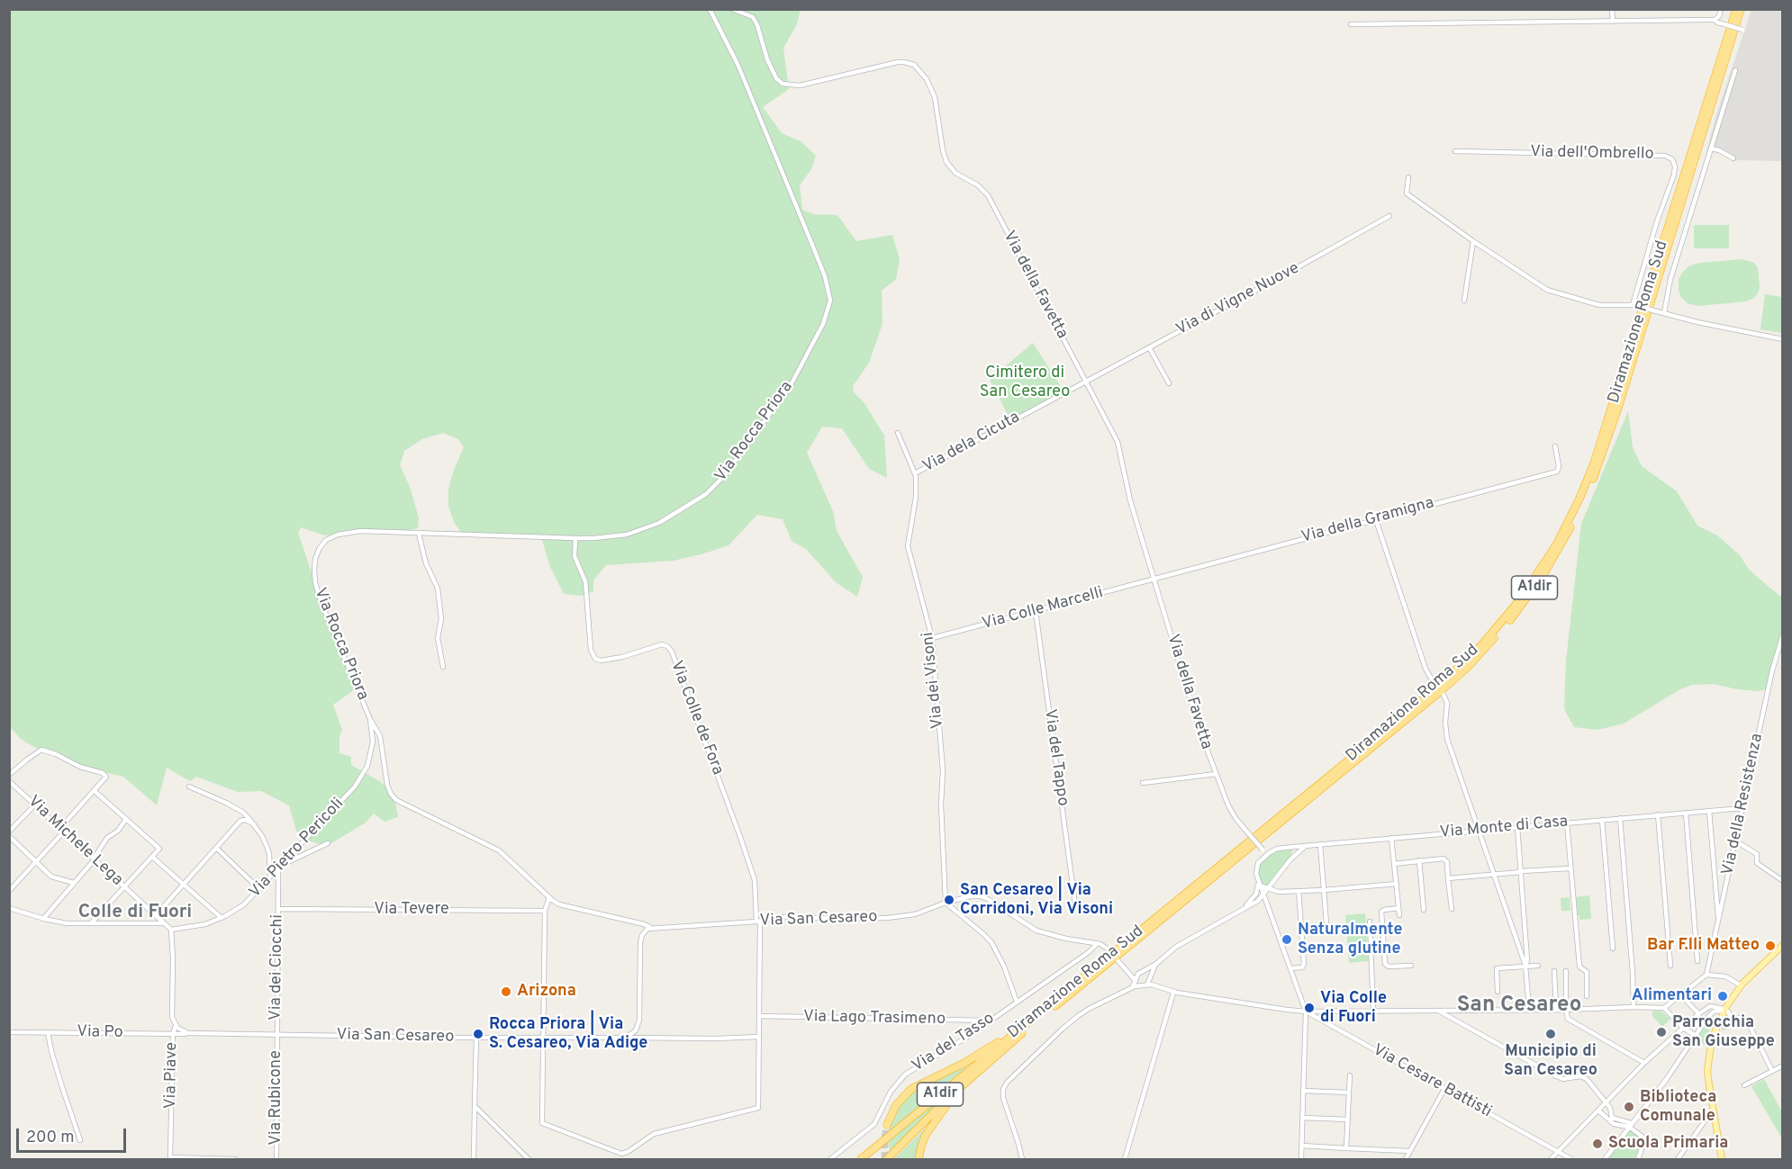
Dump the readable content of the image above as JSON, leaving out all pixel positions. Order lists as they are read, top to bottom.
{
  "streets": {
    "highway": ["Diramazione Roma Sud", "A1dir"],
    "street": [
      "Via dell'Ombrello",
      "Via della Favetta",
      "Via di Vigne Nuove",
      "Via Rocca Priora",
      "Via dela Cicuta",
      "Via della Gramigna",
      "Via Colle Marcelli",
      "Via dei Visoni",
      "Via Colle de Fora",
      "Via del Tappo",
      "Via della Resistenza",
      "Via Monte di Casa",
      "Via Michele Lega",
      "Via Pietro Pericoli",
      "Via Tevere",
      "Via San Cesareo",
      "Via dei Ciocchi",
      "Via Lago Trasimeno",
      "Via Po",
      "Via del Tasso",
      "Via Piave",
      "Via Cesare Battisti",
      "Via Rubicone"
    ]
  },
  "crossings": [
    ["Via della Favetta", "Via di Vigne Nuove"],
    ["Via della Favetta", "Via dela Cicuta"],
    ["Via della Favetta", "Via della Gramigna"],
    ["Via della Favetta", "Via Colle Marcelli"],
    ["Via della Favetta", "Via Monte di Casa"],
    ["Via di Vigne Nuove", "Via dela Cicuta"],
    ["Diramazione Roma Sud", "A1dir"],
    ["Via Rocca Priora", "Via Colle de Fora"],
    ["Via Rocca Priora", "Via Pietro Pericoli"],
    ["Via Rocca Priora", "Via San Cesareo"],
    ["Via dela Cicuta", "Via dei Visoni"],
    ["Via della Gramigna", "Via Colle Marcelli"],
    ["Via Colle Marcelli", "Via dei Visoni"],
    ["Via Colle Marcelli", "Via del Tappo"],
    ["Via dei Visoni", "Via San Cesareo"],
    ["Via Colle de Fora", "Via San Cesareo"],
    ["Via della Resistenza", "Via Monte di Casa"],
    ["Via Pietro Pericoli", "Via dei Ciocchi"],
    ["Via Tevere", "Via dei Ciocchi"],
    ["Via San Cesareo", "Via dei Ciocchi"],
    ["Via San Cesareo", "Via Po"],
    ["Via San Cesareo", "Via Piave"],
    ["Via San Cesareo", "Via Rubicone"],
    ["Via dei Ciocchi", "Via Rubicone"],
    ["Via Lago Trasimeno", "Via del Tasso"],
    ["Via Po", "Via Piave"]
  ],
  "districts": ["Colle di Fuori", "San Cesareo"],
  "parks": ["Cimitero di San Cesareo"],
  "places": [
    "San Cesareo | Via Corridoni, Via Visoni",
    "Naturalmente Senza glutine",
    "Bar F.lli Matteo",
    "Arizona",
    "Alimentari",
    "Via Colle di Fuori",
    "Parrocchia San Giuseppe",
    "Rocca Priora | Via S. Cesareo, Via Adige",
    "Municipio di San Cesareo",
    "Biblioteca Comunale",
    "Scuola Primaria"
  ],
  "scale_bar": "200 m"
}
